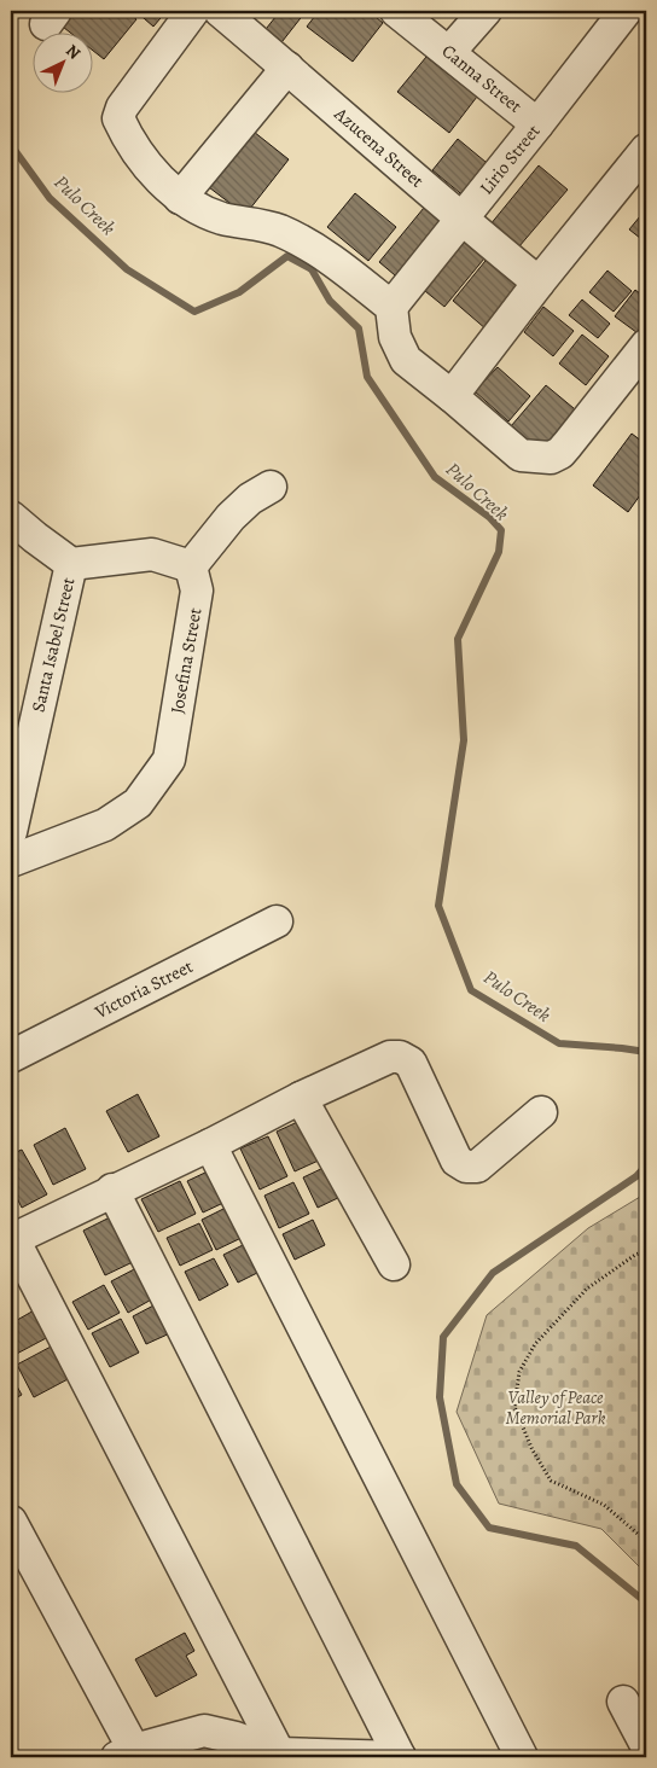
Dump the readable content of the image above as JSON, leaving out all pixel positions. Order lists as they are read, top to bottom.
{
  "streets": {
    "street": [
      "Canna Street",
      "Azucena Street",
      "Lirio Street",
      "Santa Isabel Street",
      "Josefina Street",
      "Victoria Street"
    ]
  },
  "crossings": [
    ["Canna Street", "Lirio Street"],
    ["Azucena Street", "Lirio Street"]
  ],
  "water": ["Pulo Creek"],
  "parks": ["Valley of Peace Memorial Park"],
  "north": "top right"
}
